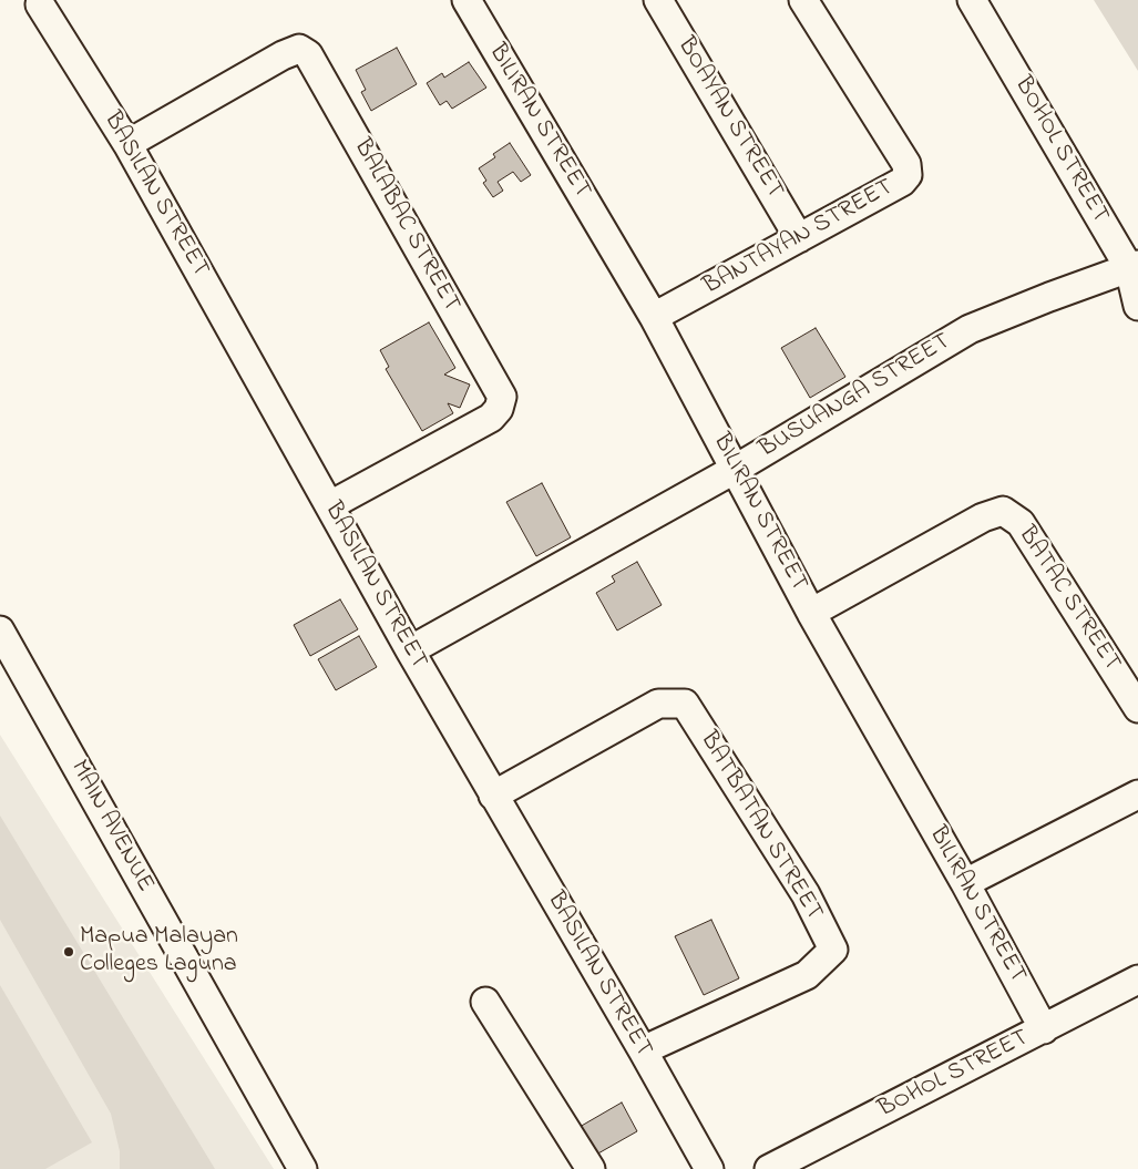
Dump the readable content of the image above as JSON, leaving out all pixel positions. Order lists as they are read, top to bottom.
{
  "streets": {
    "street": [
      "BOAYAN STREET",
      "BILIRAN STREET",
      "BOHOL STREET",
      "BASILAN STREET",
      "BALABAC STREET",
      "BANTAYAN STREET",
      "BUSUANGA STREET",
      "BATAC STREET",
      "MAIN AVENUE",
      "BATBATAN STREET"
    ]
  },
  "crossings": [
    ["BOAYAN STREET", "BANTAYAN STREET"],
    ["BILIRAN STREET", "BOHOL STREET"],
    ["BILIRAN STREET", "BANTAYAN STREET"],
    ["BILIRAN STREET", "BUSUANGA STREET"],
    ["BILIRAN STREET", "BATAC STREET"],
    ["BOHOL STREET", "BUSUANGA STREET"],
    ["BASILAN STREET", "BALABAC STREET"],
    ["BASILAN STREET", "BUSUANGA STREET"],
    ["BASILAN STREET", "BATBATAN STREET"]
  ],
  "places": ["Mapua Malayan Colleges Laguna"]
}
